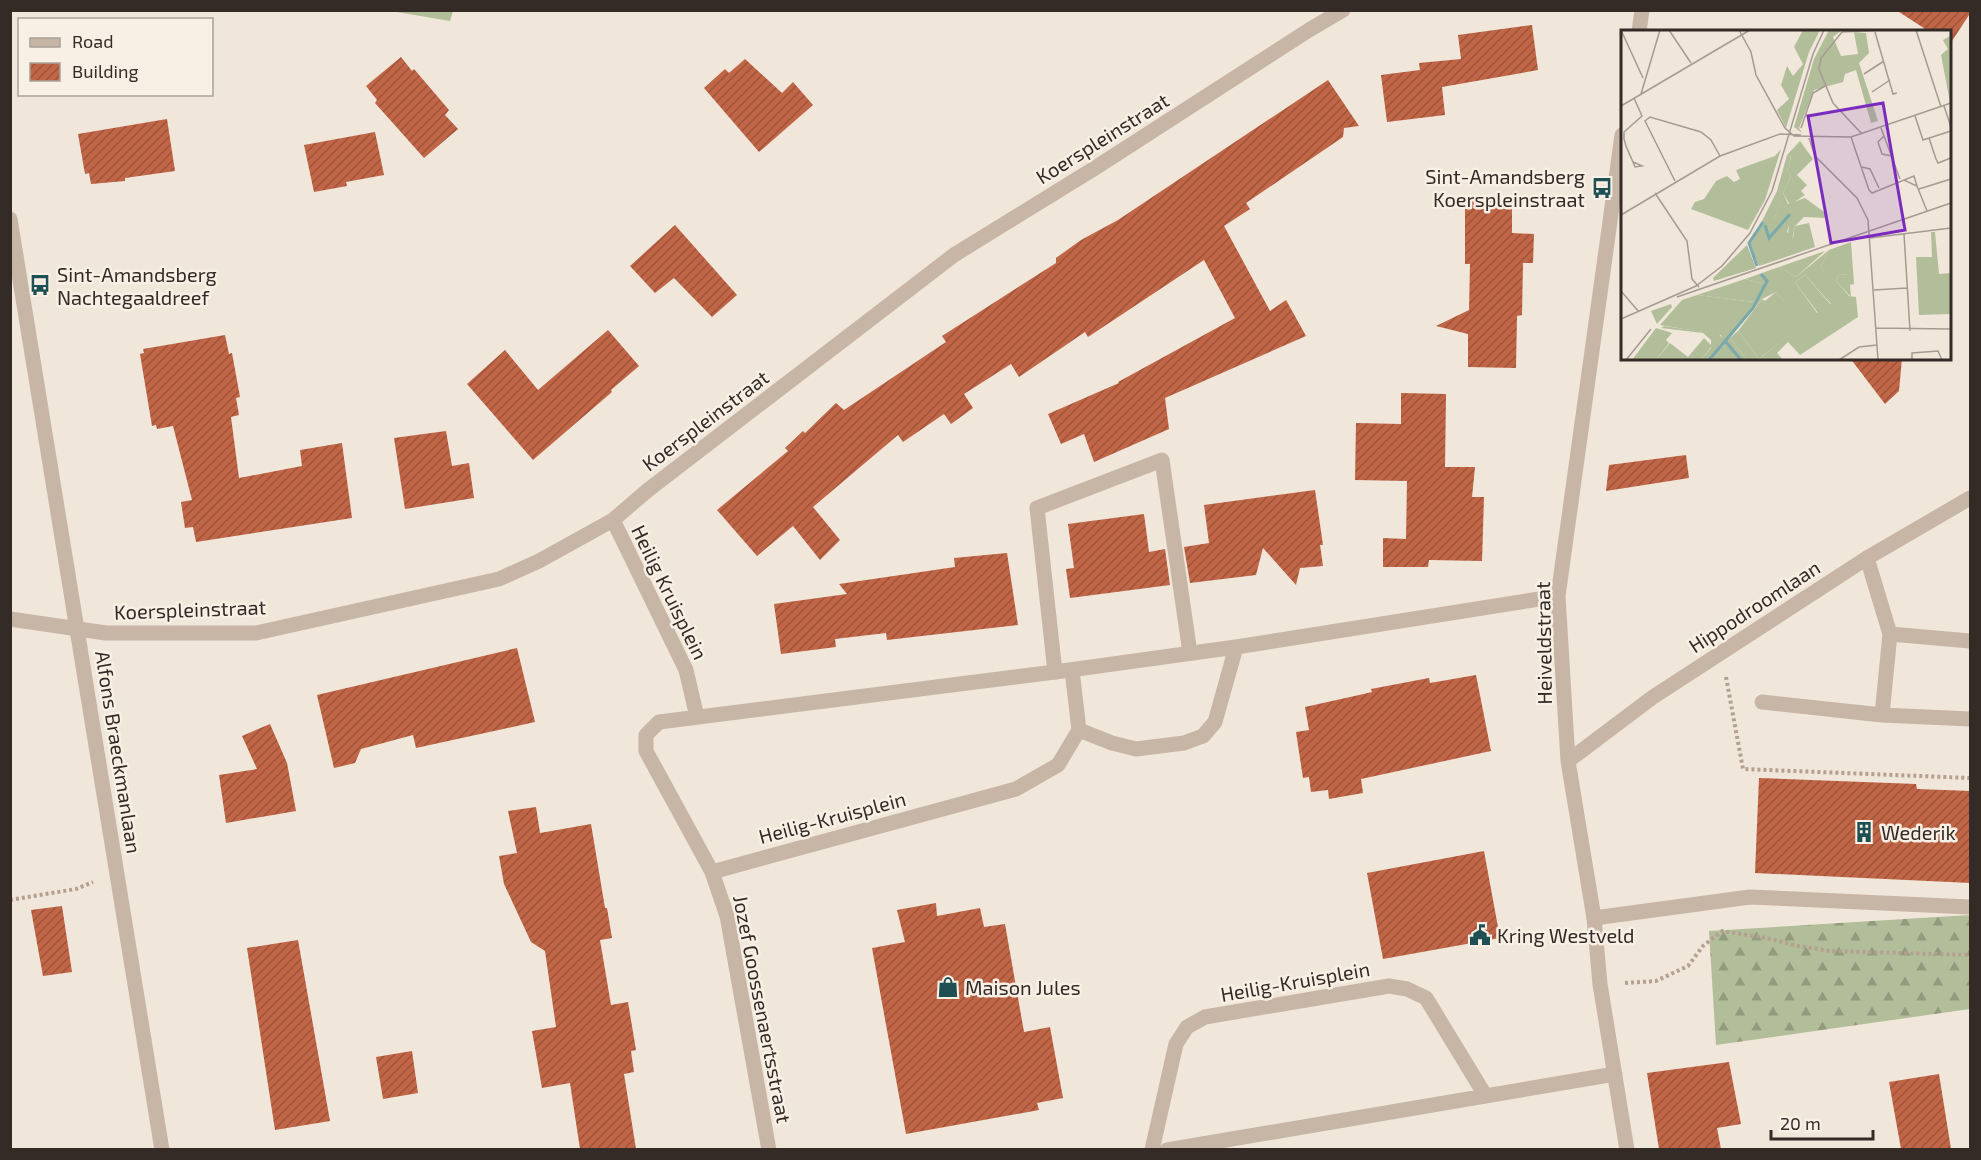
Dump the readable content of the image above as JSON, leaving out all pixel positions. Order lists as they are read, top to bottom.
{
  "streets": {
    "street": [
      "Koerspleinstraat",
      "Heilig Kruisplein",
      "Hippodroomlaan",
      "Heiveldstraat",
      "Alfons Braeckmanlaan",
      "Heilig-Kruisplein",
      "Jozef Goossenaertsstraat"
    ]
  },
  "crossings": [
    ["Koerspleinstraat", "Heilig Kruisplein"],
    ["Koerspleinstraat", "Alfons Braeckmanlaan"],
    ["Heilig Kruisplein", "Jozef Goossenaertsstraat"],
    ["Hippodroomlaan", "Heiveldstraat"],
    ["Heilig-Kruisplein", "Jozef Goossenaertsstraat"]
  ],
  "places": {
    "bus stop": ["Sint-Amandsberg Koerspleinstraat", "Sint-Amandsberg Nachtegaaldreef"],
    "building": ["Wederik"],
    "public building": ["Kring Westveld"],
    "shop": ["Maison Jules"]
  },
  "legend": ["Road", "Building"],
  "scale_bar": "20 m"
}
